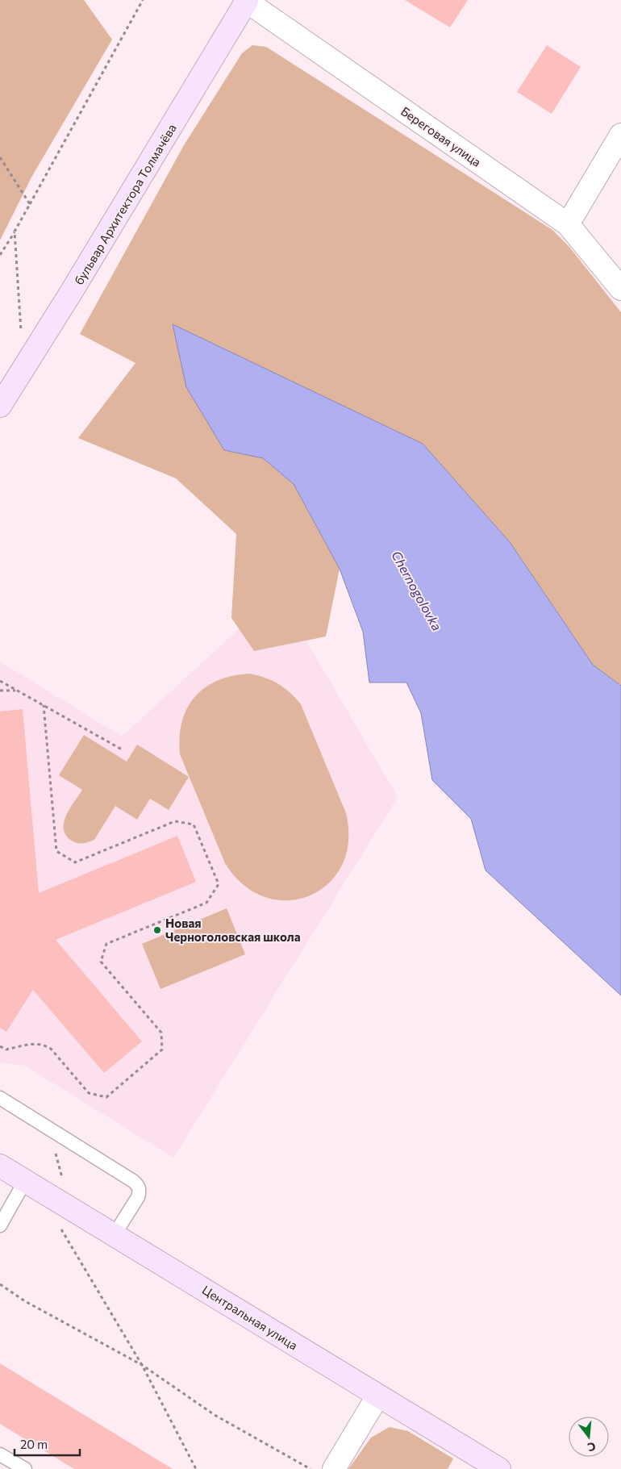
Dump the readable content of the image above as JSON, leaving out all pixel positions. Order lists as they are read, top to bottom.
{
  "streets": {
    "street": ["Береговая улица", "бульвар Архитектора Толмачёва", "Центральная улица"]
  },
  "crossings": [
    ["Береговая улица", "бульвар Архитектора Толмачёва"]
  ],
  "water": ["Chernogolovka"],
  "places": ["Новая Черноголовская школа"],
  "scale_bar": "20 m",
  "north": "bottom"
}
